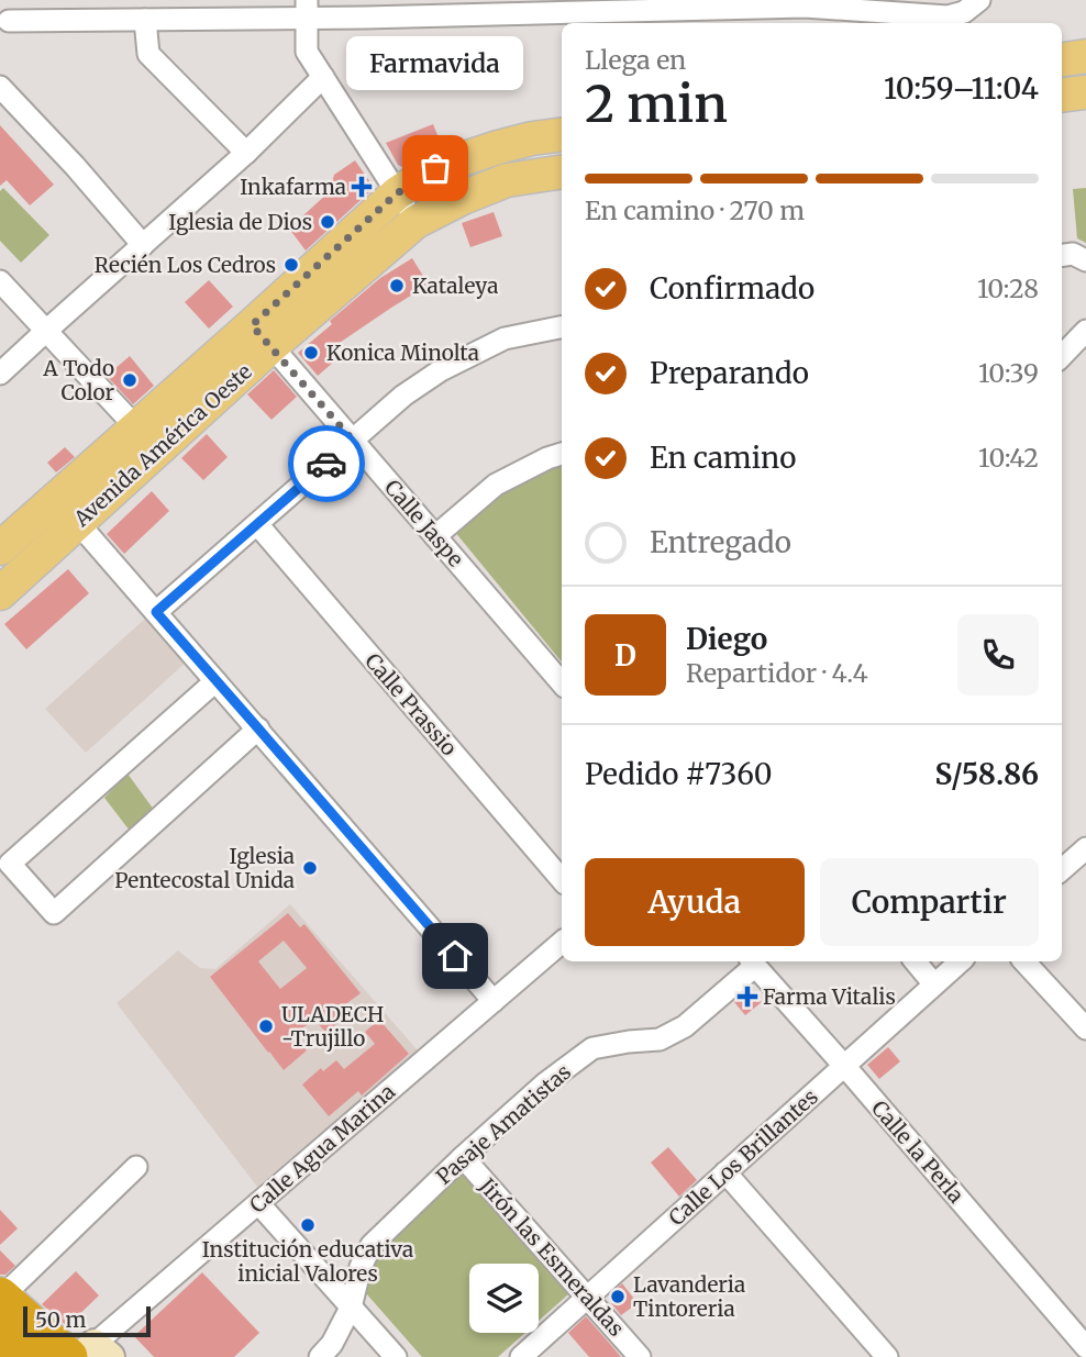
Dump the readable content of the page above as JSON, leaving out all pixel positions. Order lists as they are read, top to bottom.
{
  "streets": {
    "main road": ["Avenida América Oeste"],
    "street": [
      "Calle Jaspe",
      "Calle Prassio",
      "Pasaje Amatistas",
      "Calle Agua Marina",
      "Calle la Perla",
      "Calle Los Brillantes",
      "Jirón las Esmeraldas"
    ]
  },
  "crossings": [
    ["Avenida América Oeste", "Calle Jaspe"],
    ["Pasaje Amatistas", "Calle la Perla"],
    ["Pasaje Amatistas", "Jirón las Esmeraldas"],
    ["Calle la Perla", "Calle Los Brillantes"],
    ["Calle Los Brillantes", "Jirón las Esmeraldas"]
  ],
  "places": {
    "other": [
      "Farmavida",
      "Iglesia de Dios",
      "Recién Los Cedros",
      "Kataleya",
      "Konica Minolta",
      "A Todo Color",
      "Iglesia Pentecostal Unida",
      "ULADECH -Trujillo",
      "Institución educativa inicial Valores",
      "Lavanderia Tintoreria"
    ],
    "health": ["Inkafarma", "Farma Vitalis"]
  },
  "scale_bar": "50 m",
  "page": {
    "heading": ["2 min", "Llega en", "10:59–11:04"],
    "panel": [
      "Diego",
      "Repartidor · 4.4",
      "Pedido #7360",
      "S/58.86"
    ],
    "bubble": "Farmavida",
    "bar": "En camino · 270 m",
    "list": [
      ["Confirmado", "10:28"],
      ["Preparando", "10:39"],
      ["En camino", "10:42"],
      "Entregado"
    ],
    "round": "D",
    "buttons": ["Ayuda", "Compartir"],
    "scale": "50 m"
  }
}
